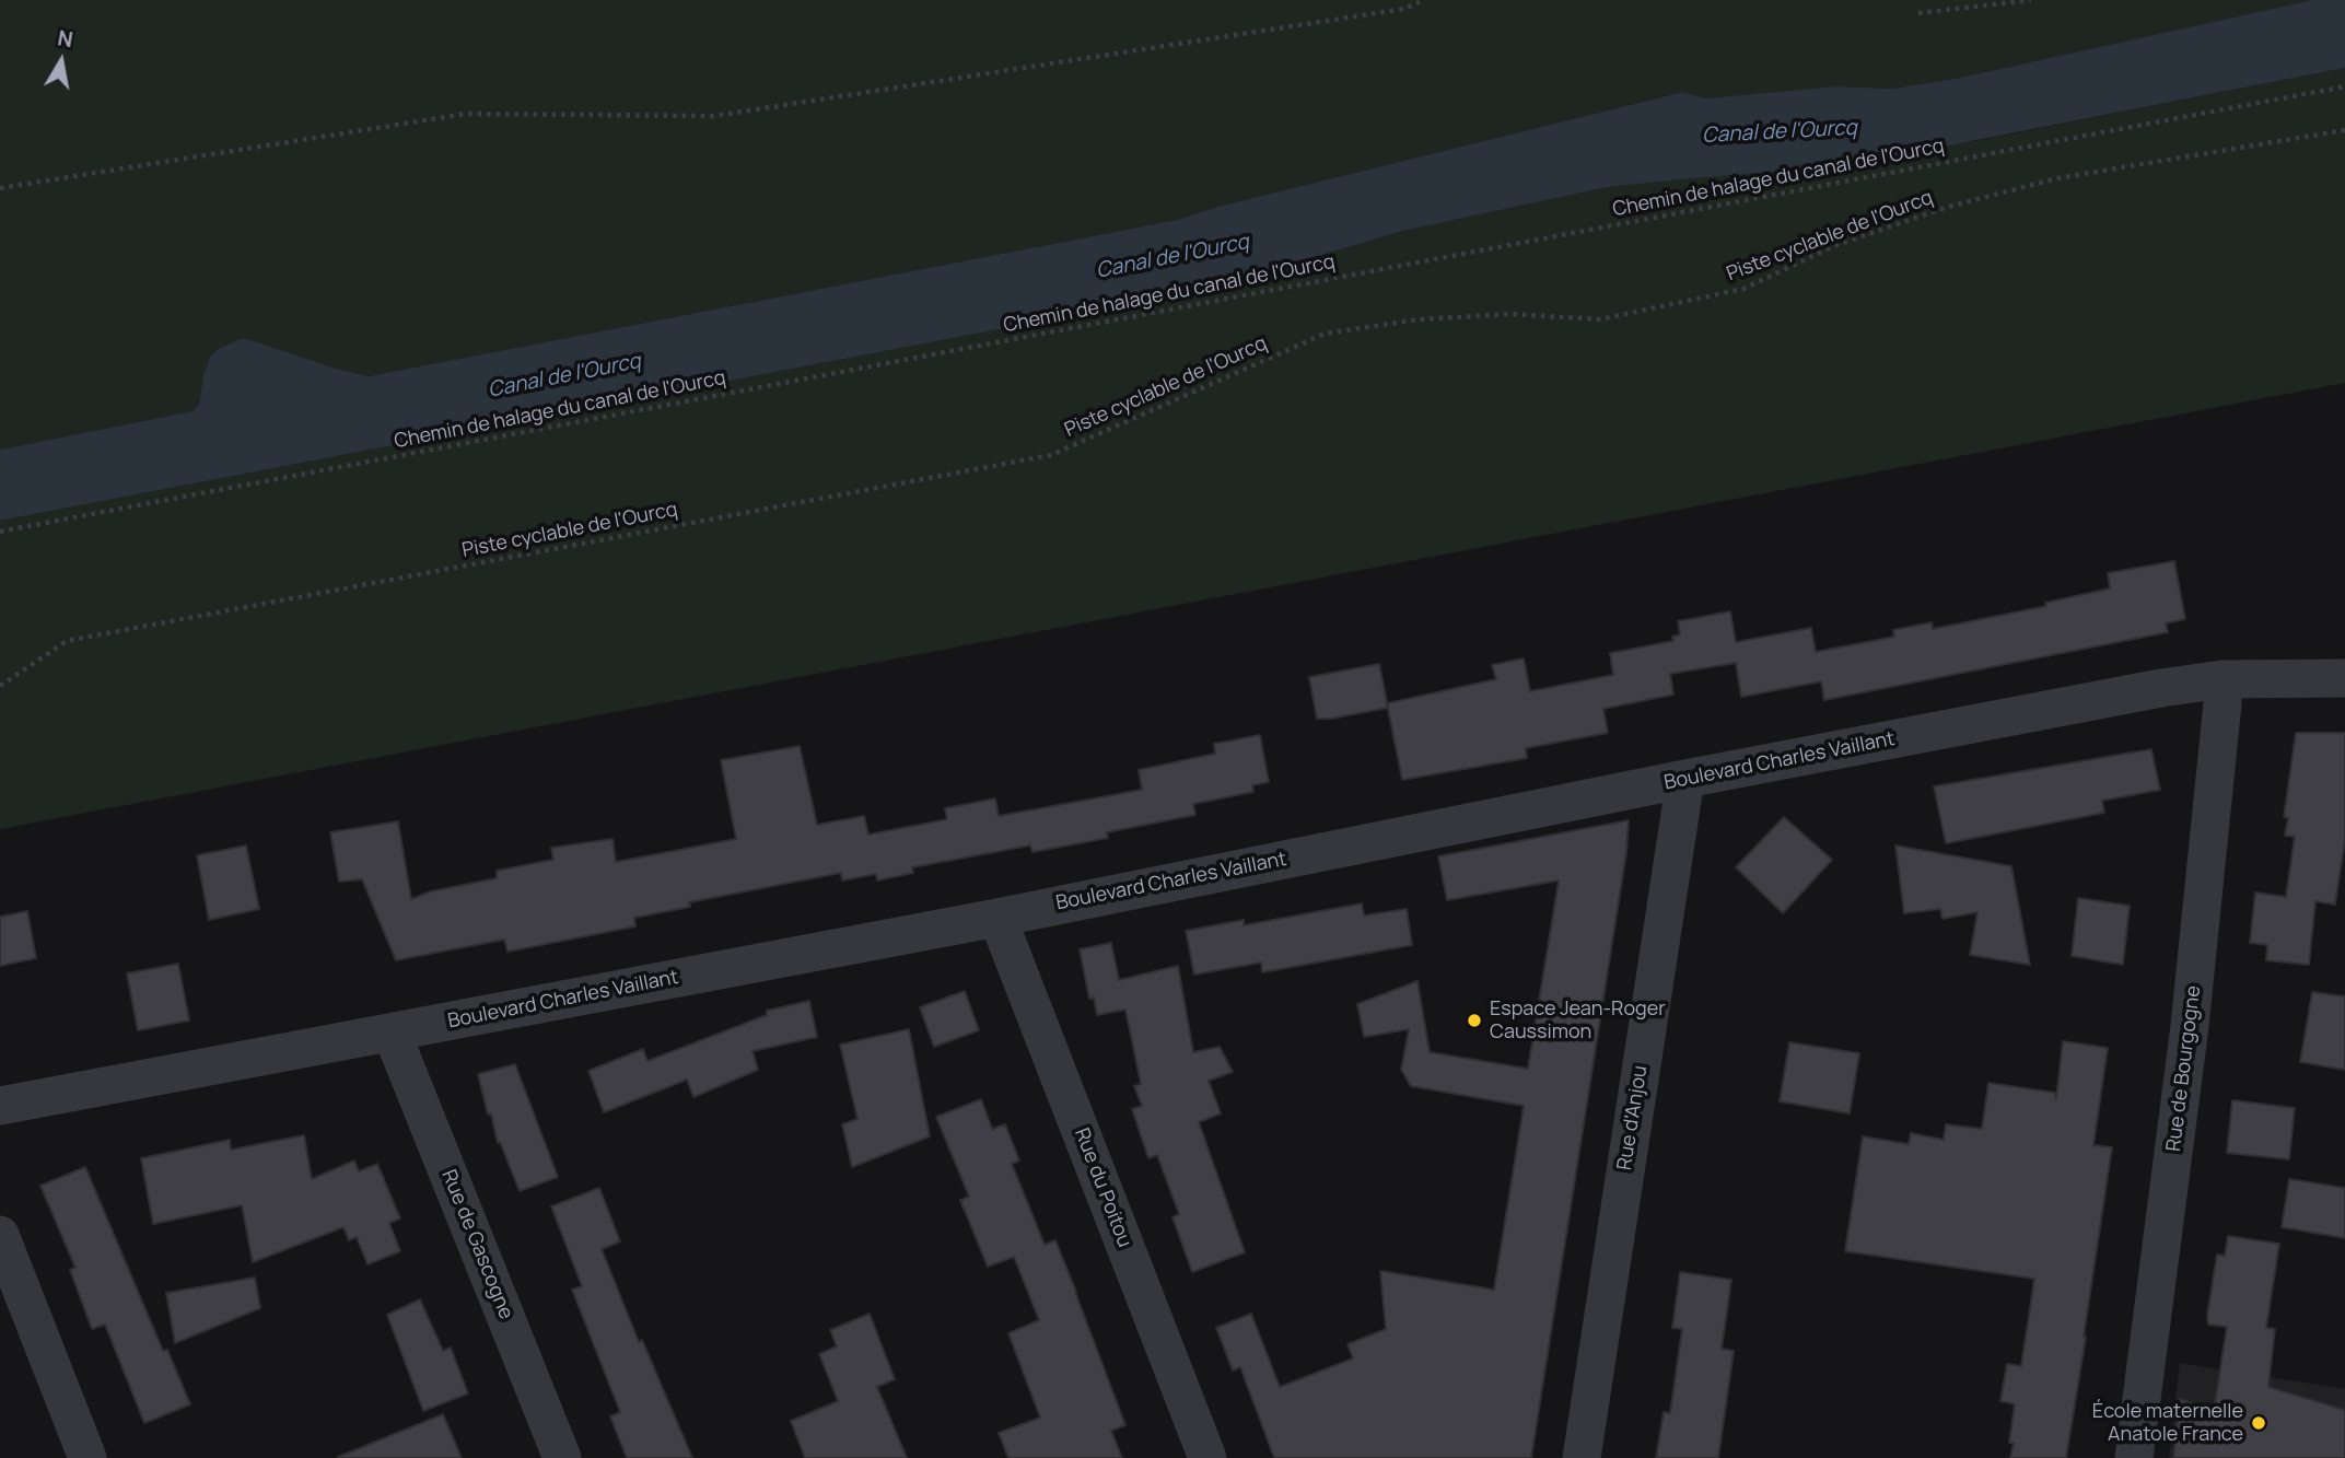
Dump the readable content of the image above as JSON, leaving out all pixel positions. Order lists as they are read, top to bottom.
{
  "streets": {
    "street": [
      "Boulevard Charles Vaillant",
      "Rue de Bourgogne",
      "Rue d'Anjou",
      "Rue du Poitou",
      "Rue de Gascogne"
    ],
    "path": ["Chemin de halage du canal de l'Ourcq", "Piste cyclable de l'Ourcq"]
  },
  "crossings": [
    ["Boulevard Charles Vaillant", "Rue de Bourgogne"],
    ["Boulevard Charles Vaillant", "Rue d'Anjou"],
    ["Boulevard Charles Vaillant", "Rue du Poitou"],
    ["Boulevard Charles Vaillant", "Rue de Gascogne"]
  ],
  "water": ["Canal de l'Ourcq"],
  "places": ["Espace Jean-Roger Caussimon", "École maternelle Anatole France"],
  "north": "top"
}
